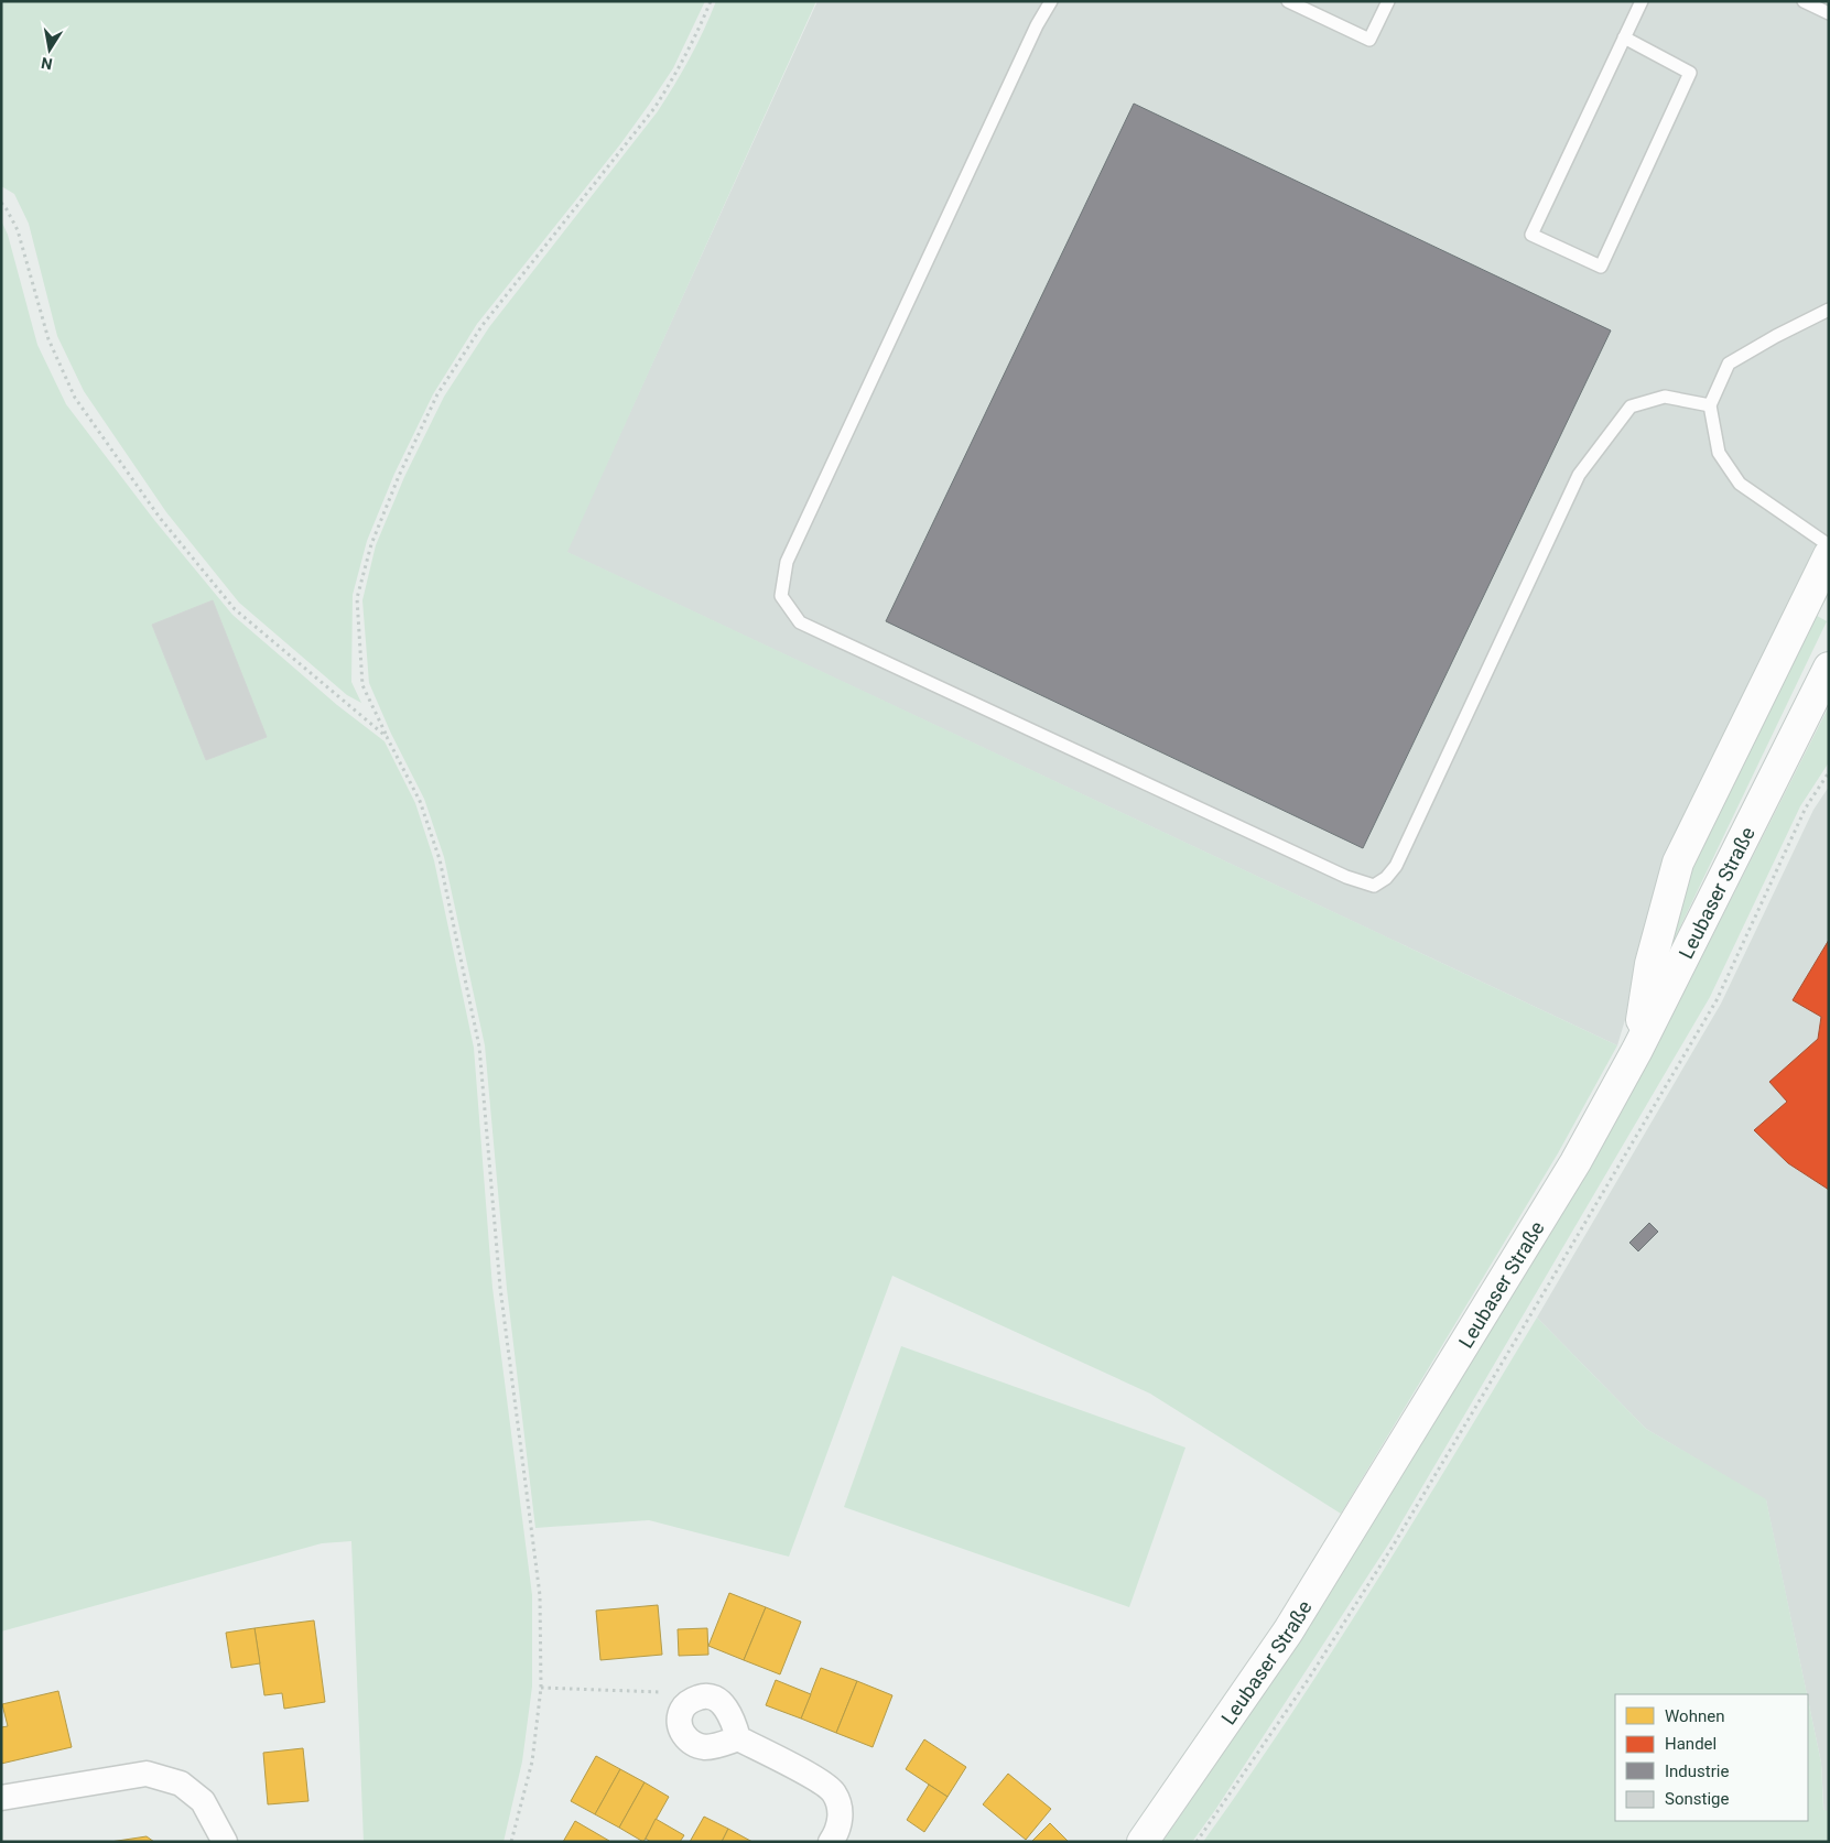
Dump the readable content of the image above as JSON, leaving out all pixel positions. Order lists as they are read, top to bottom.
{
  "streets": {
    "main road": ["Leubaser Straße"]
  },
  "legend": [
    "Wohnen",
    "Handel",
    "Industrie",
    "Sonstige"
  ],
  "north": "bottom"
}
